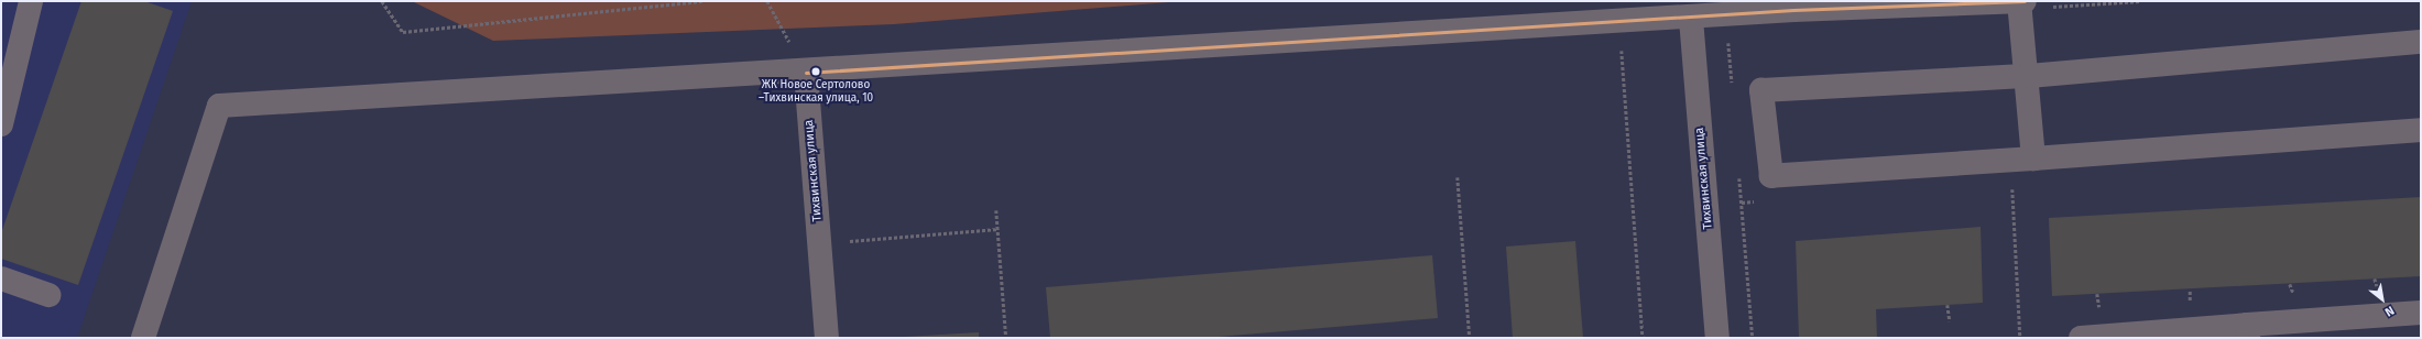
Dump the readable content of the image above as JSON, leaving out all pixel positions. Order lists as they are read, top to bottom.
{
  "streets": {
    "street": ["Тихвинская улица"]
  },
  "places": ["ЖК Новое Сертолово –Тихвинская улица, 10"],
  "north": "bottom right"
}
